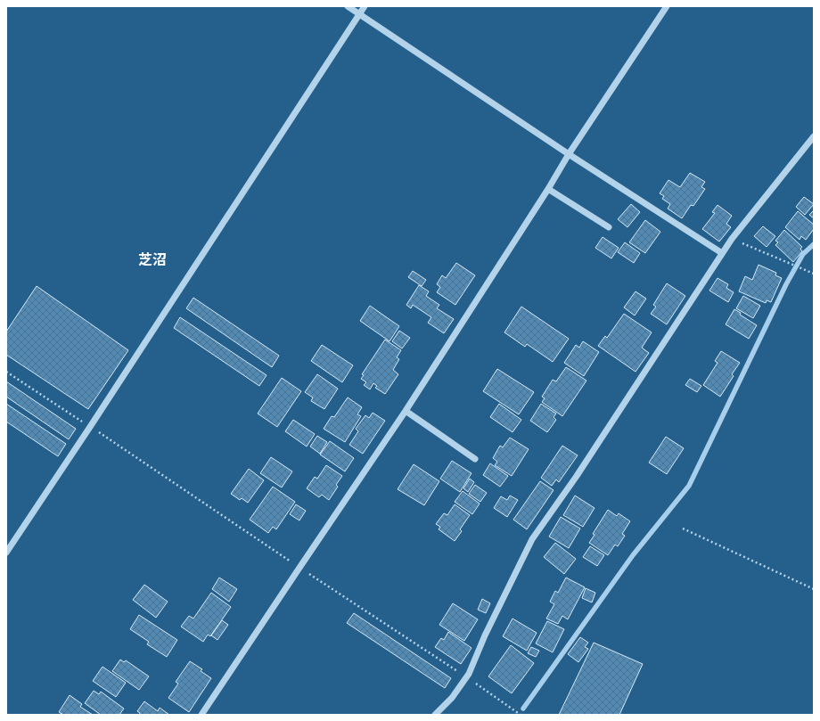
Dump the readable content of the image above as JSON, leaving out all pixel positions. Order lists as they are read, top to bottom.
{
  "districts": ["芝沼"]
}
